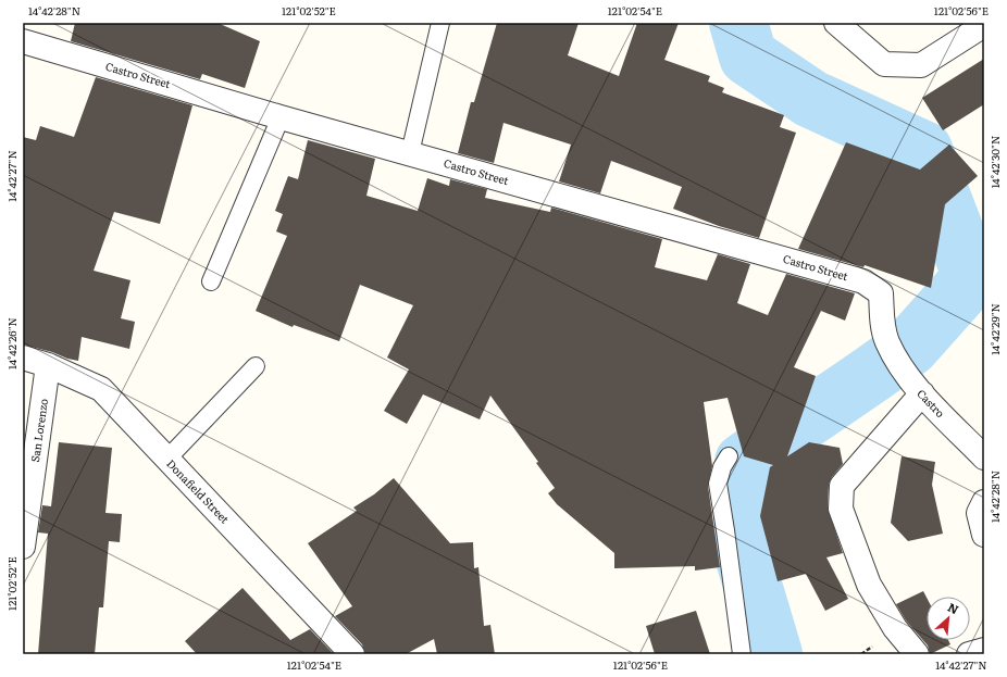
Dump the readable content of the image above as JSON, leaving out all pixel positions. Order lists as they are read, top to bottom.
{
  "streets": {
    "street": [
      "Castro Street",
      "Castro",
      "San Lorenzo",
      "Donafield Street"
    ]
  },
  "crossings": [
    ["Castro Street", "Castro"],
    ["San Lorenzo", "Donafield Street"]
  ],
  "north": "top right",
  "coordinates": [
    "14°42'28\"N",
    "121°02'52\"E",
    "121°02'54\"E",
    "121°02'56\"E",
    "14°42'30\"N",
    "14°42'27\"N",
    "14°42'29\"N",
    "14°42'26\"N"
  ]
}
